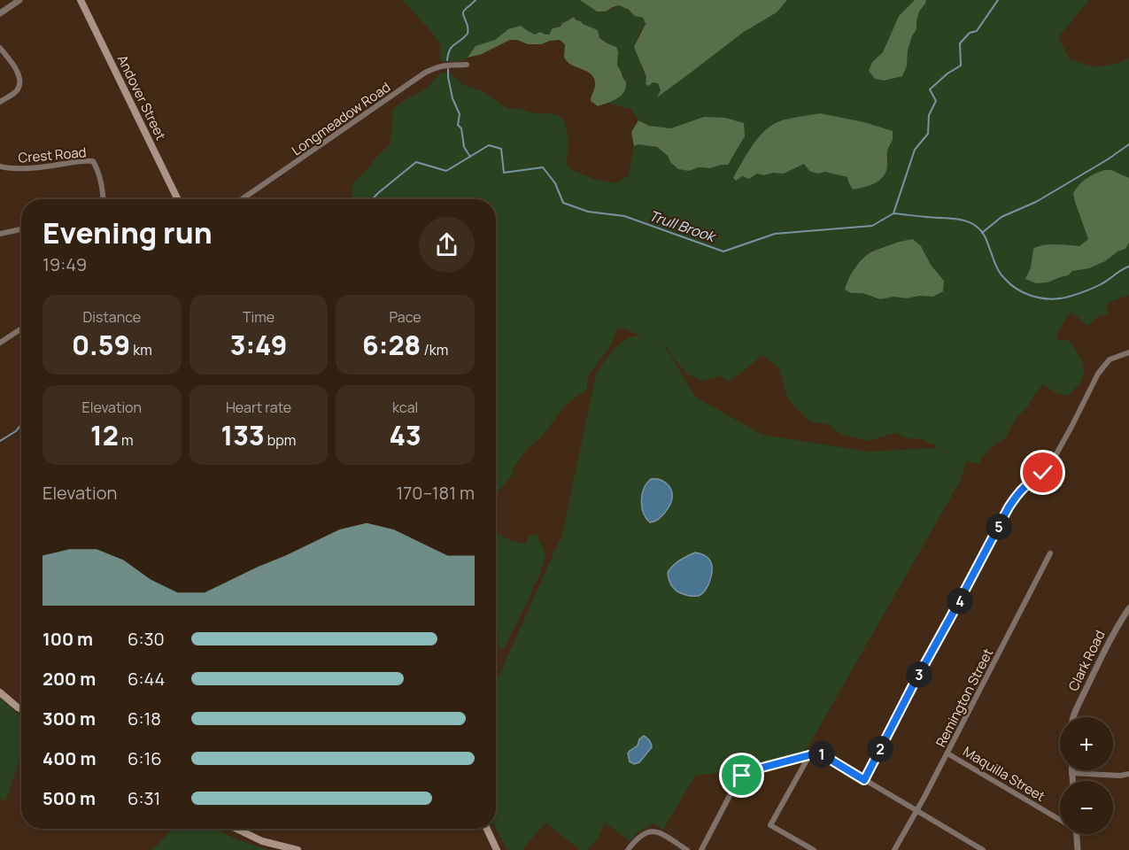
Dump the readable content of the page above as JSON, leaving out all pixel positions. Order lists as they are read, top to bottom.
{
  "streets": {
    "main road": ["Andover Street"],
    "street": [
      "Longmeadow Road",
      "Crest Road",
      "Clark Road",
      "Remington Street",
      "Maquilla Street"
    ]
  },
  "crossings": [
    ["Remington Street", "Maquilla Street"]
  ],
  "water": ["Trull Brook"],
  "page": {
    "heading": ["Evening run", "19:49"],
    "stats": [
      ["Distance", "0.59 km"],
      ["Time", "3:49"],
      ["Pace", "6:28 /km"],
      ["Elevation", "12 m"],
      ["Heart rate", "133 bpm"],
      ["kcal", "43"]
    ],
    "chart": ["Elevation", "170–181 m"],
    "pins": [
      "5",
      "4",
      "3",
      "2",
      "1"
    ],
    "list": [
      {
        "name": "100 m",
        "note": "6:30"
      },
      {
        "name": "200 m",
        "note": "6:44"
      },
      {
        "name": "300 m",
        "note": "6:18"
      },
      {
        "name": "400 m",
        "note": "6:16"
      },
      {
        "name": "500 m",
        "note": "6:31"
      }
    ],
    "map_buttons": ["+", "−"]
  }
}
